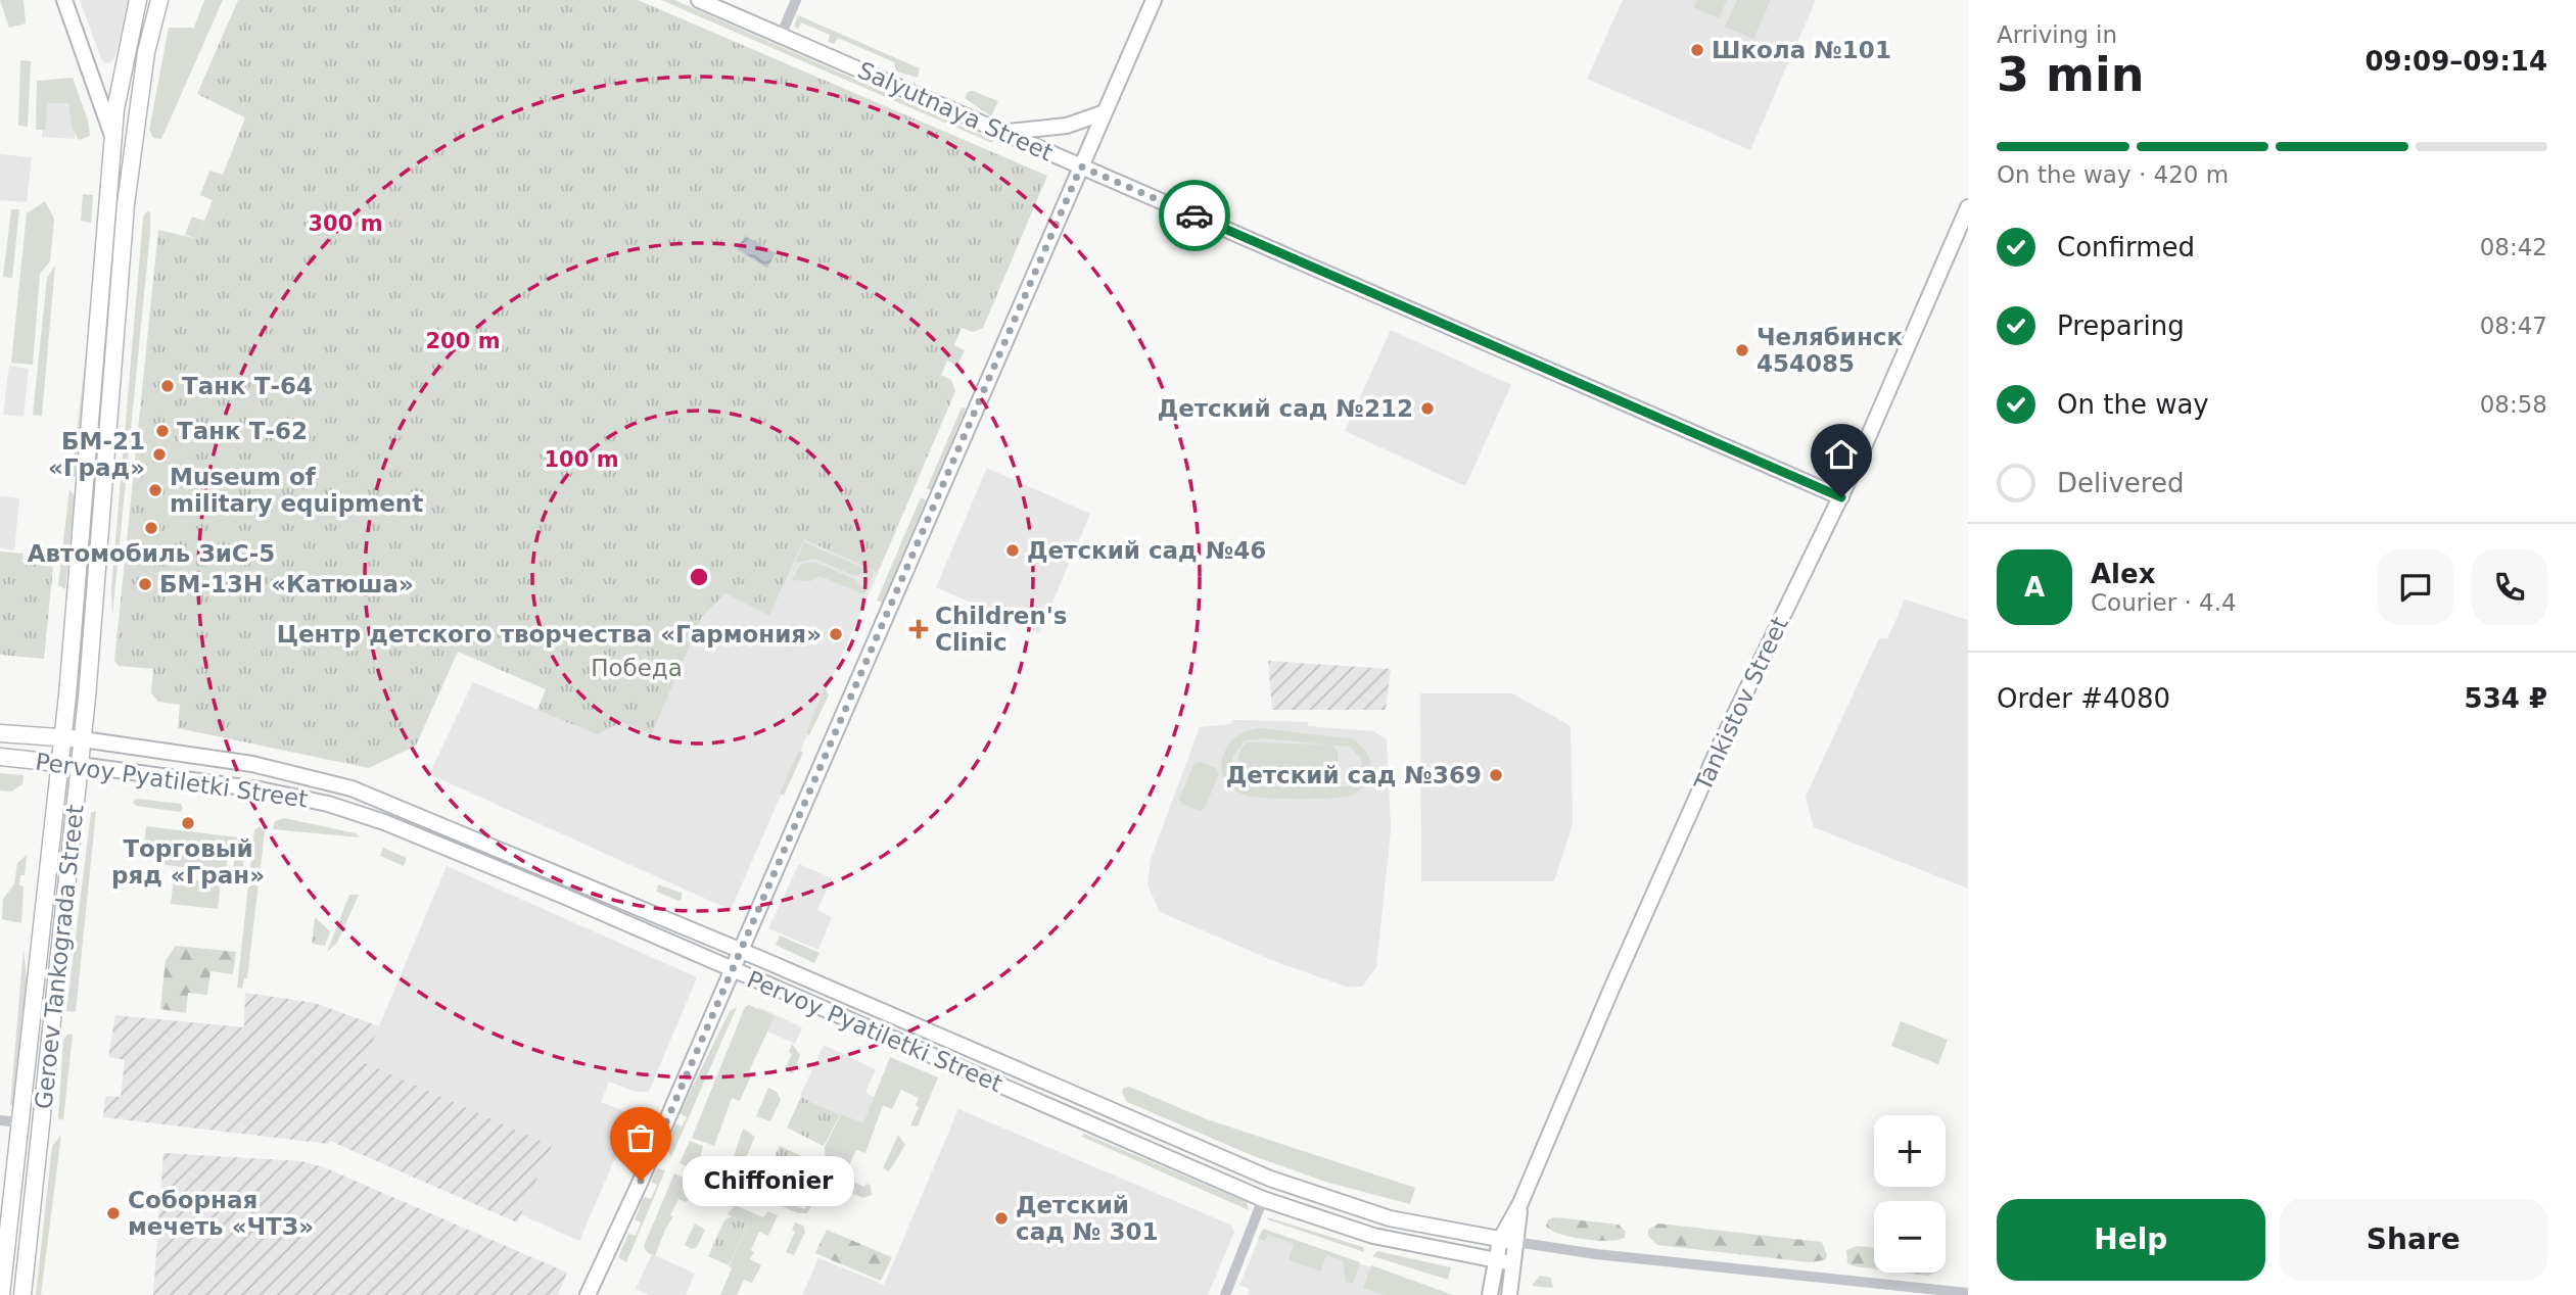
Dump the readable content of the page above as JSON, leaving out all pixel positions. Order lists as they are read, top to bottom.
{
  "streets": {
    "main road": [
      "Salyutnaya Street",
      "Tankistov Street",
      "Pervoy Pyatiletki Street",
      "Geroev Tankograda Street"
    ]
  },
  "crossings": [
    ["Salyutnaya Street", "Tankistov Street"],
    ["Tankistov Street", "Pervoy Pyatiletki Street"],
    ["Pervoy Pyatiletki Street", "Geroev Tankograda Street"]
  ],
  "parks": ["Победа"],
  "places": {
    "other": [
      "Школа №101",
      "Челябинск 454085",
      "Танк Т-64",
      "Детский сад №212",
      "Танк Т-62",
      "БМ-21 «Град»",
      "Museum of military equipment",
      "Автомобиль ЗиС-5",
      "Детский сад №46",
      "БМ-13Н «Катюша»",
      "Центр детского творчества «Гармония»",
      "Детский сад №369",
      "Торговый ряд «Гран»",
      "Chiffonier",
      "Соборная мечеть «ЧТЗ»",
      "Детский сад № 301"
    ],
    "health": ["Children's Clinic"]
  },
  "page": {
    "heading": ["3 min", "Arriving in", "09:09–09:14"],
    "panel": [
      "Alex",
      "Courier · 4.4",
      "Order #4080",
      "534 ₽"
    ],
    "bar": "On the way · 420 m",
    "list": [
      ["Confirmed", "08:42"],
      ["Preparing", "08:47"],
      ["On the way", "08:58"],
      "Delivered"
    ],
    "round": "A",
    "map_buttons": ["+", "−"],
    "bubble": "Chiffonier",
    "buttons": ["Help", "Share"]
  },
  "rings": ["300 m", "200 m", "100 m"]
}
